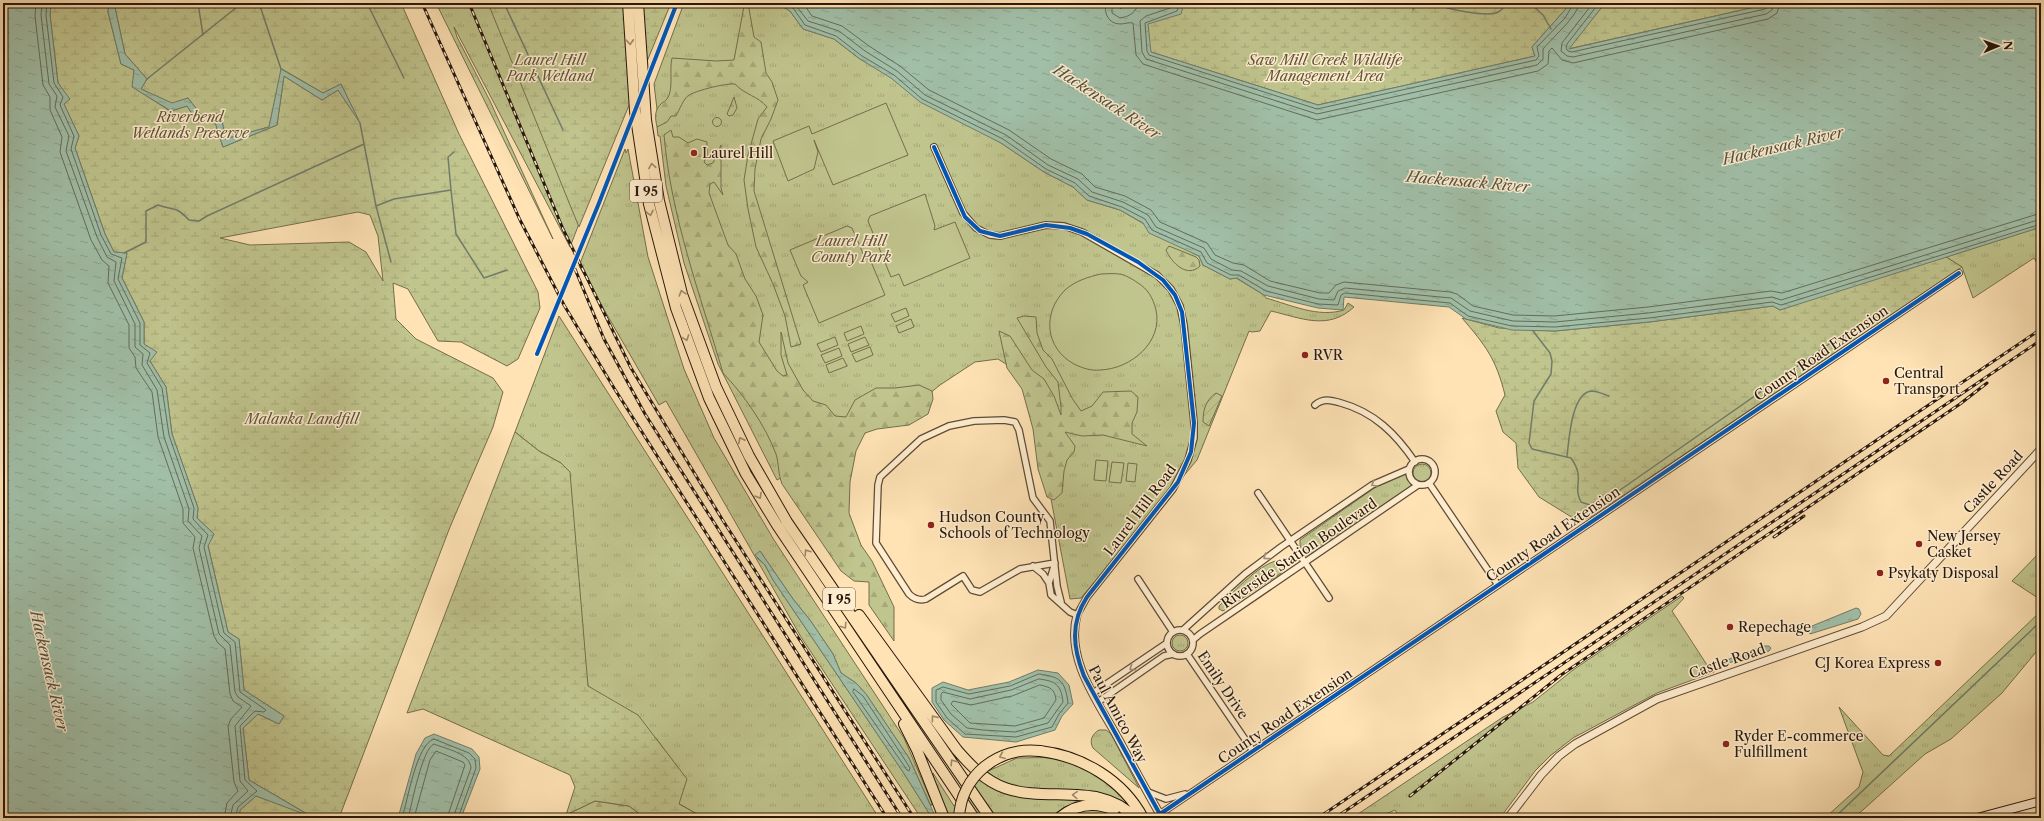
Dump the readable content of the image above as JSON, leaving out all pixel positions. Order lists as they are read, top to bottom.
{
  "streets": {
    "highway": ["I 95"],
    "street": [
      "County Road Extension",
      "Castle Road",
      "Laurel Hill Road",
      "Riverside Station Boulevard",
      "Emily Drive",
      "Paul Amico Way"
    ]
  },
  "crossings": [
    ["County Road Extension", "Emily Drive"],
    ["County Road Extension", "Paul Amico Way"],
    ["Laurel Hill Road", "Paul Amico Way"],
    ["Riverside Station Boulevard", "Emily Drive"]
  ],
  "water": ["Hackensack River"],
  "parks": [
    "Laurel Hill Park Wetland",
    "Saw Mill Creek Wildlife Management Area",
    "Riverbend Wetlands Preserve",
    "Laurel Hill County Park",
    "Malanka Landfill"
  ],
  "places": [
    "Laurel Hill",
    "RVR",
    "Central Transport",
    "Hudson County Schools of Technology",
    "New Jersey Casket",
    "Psykaty Disposal",
    "Repechage",
    "CJ Korea Express",
    "Ryder E-commerce Fulfillment"
  ],
  "north": "right"
}
